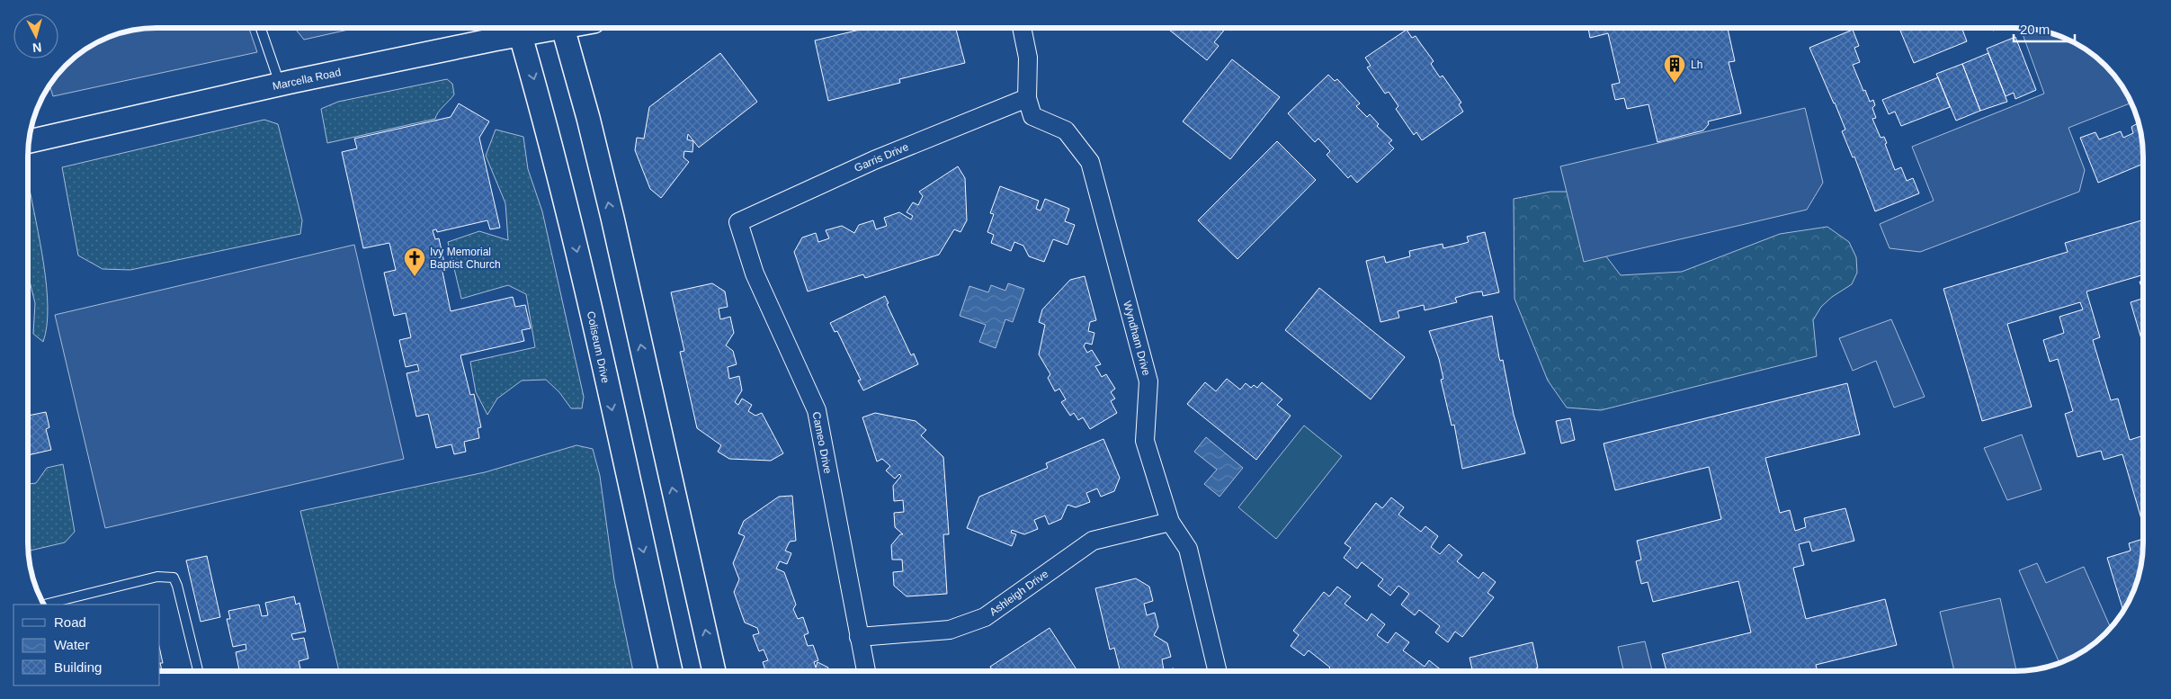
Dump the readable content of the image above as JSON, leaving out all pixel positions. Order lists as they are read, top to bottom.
{
  "streets": {
    "street": [
      "Marcella Road",
      "Garris Drive",
      "Wyndham Drive",
      "Coliseum Drive",
      "Cameo Drive",
      "Ashleigh Drive"
    ]
  },
  "crossings": [
    ["Marcella Road", "Coliseum Drive"],
    ["Garris Drive", "Wyndham Drive"],
    ["Garris Drive", "Cameo Drive"],
    ["Wyndham Drive", "Ashleigh Drive"],
    ["Cameo Drive", "Ashleigh Drive"]
  ],
  "places": {
    "building": ["Lh"],
    "church": ["Ivy Memorial Baptist Church"]
  },
  "legend": ["Road", "Water", "Building"],
  "scale_bar": "20 m",
  "north": "bottom"
}
